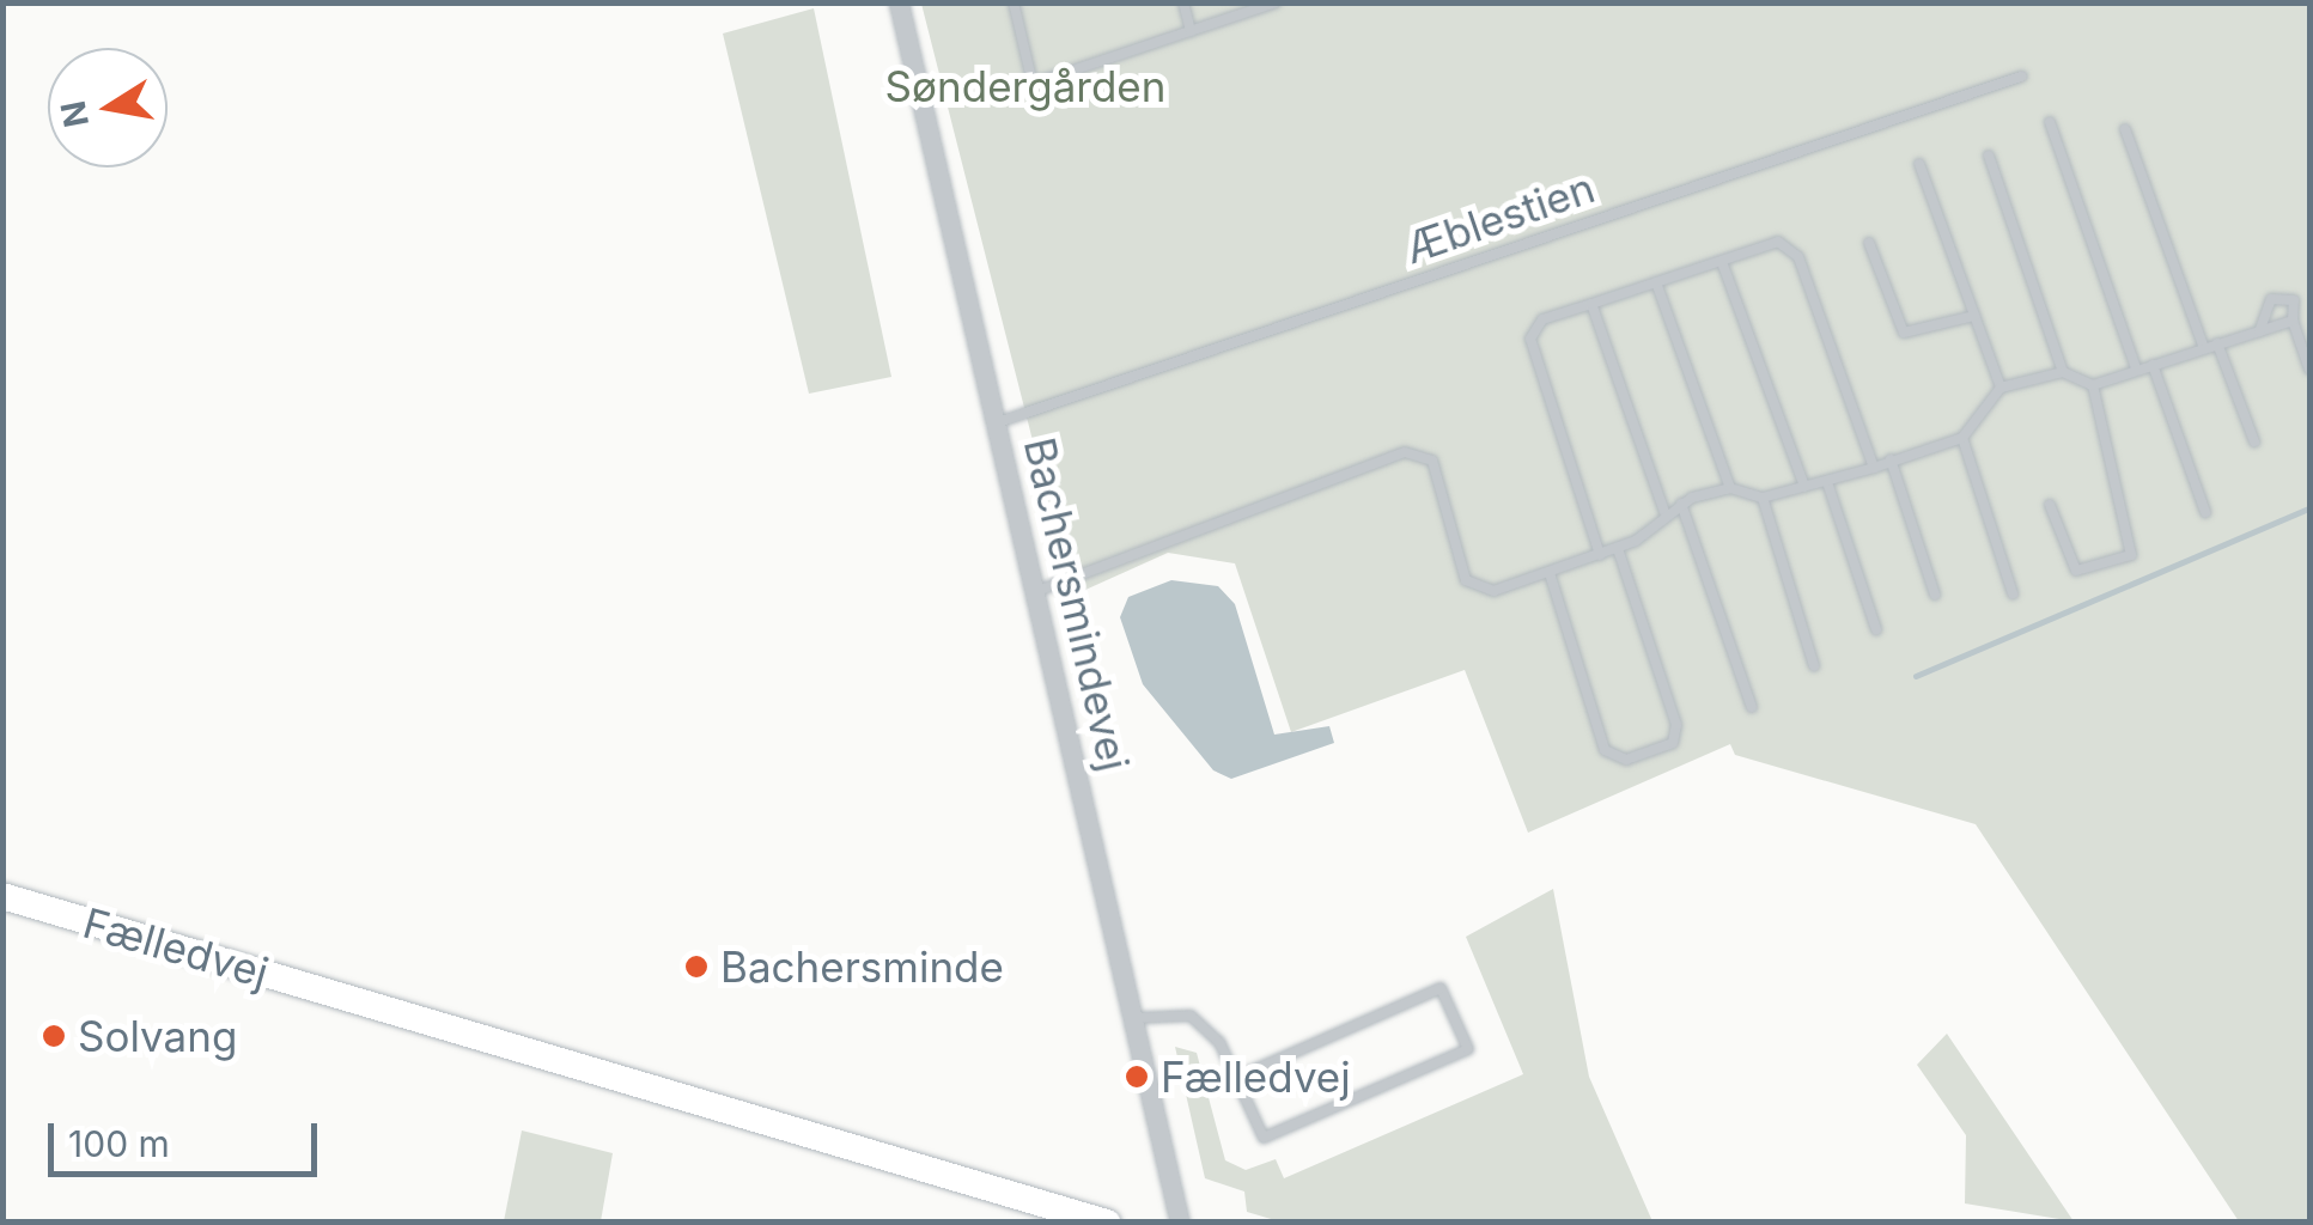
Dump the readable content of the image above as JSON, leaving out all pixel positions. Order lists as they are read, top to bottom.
{
  "streets": {
    "street": ["Bachersmindevej", "Fælledvej"],
    "lane": ["Æblestien"]
  },
  "crossings": [
    ["Æblestien", "Bachersmindevej"]
  ],
  "parks": ["Søndergården"],
  "places": ["Bachersminde", "Solvang", "Fælledvej"],
  "scale_bar": "100 m",
  "north": "left"
}
